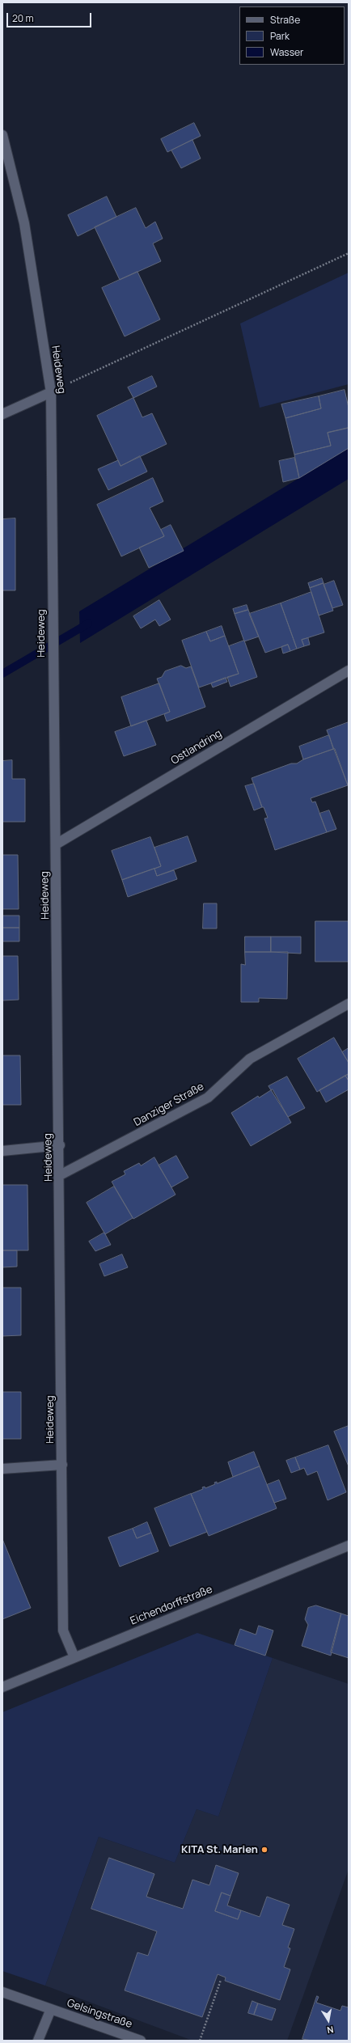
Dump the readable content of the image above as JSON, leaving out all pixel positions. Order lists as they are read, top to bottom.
{
  "streets": {
    "street": [
      "Heideweg",
      "Ostlandring",
      "Danziger Straße",
      "Eichendorffstraße",
      "Gelsingstraße"
    ]
  },
  "crossings": [
    ["Heideweg", "Ostlandring"],
    ["Heideweg", "Danziger Straße"],
    ["Heideweg", "Eichendorffstraße"]
  ],
  "places": ["KITA St. Marien"],
  "legend": ["Straße", "Park", "Wasser"],
  "scale_bar": "20 m",
  "north": "bottom"
}
